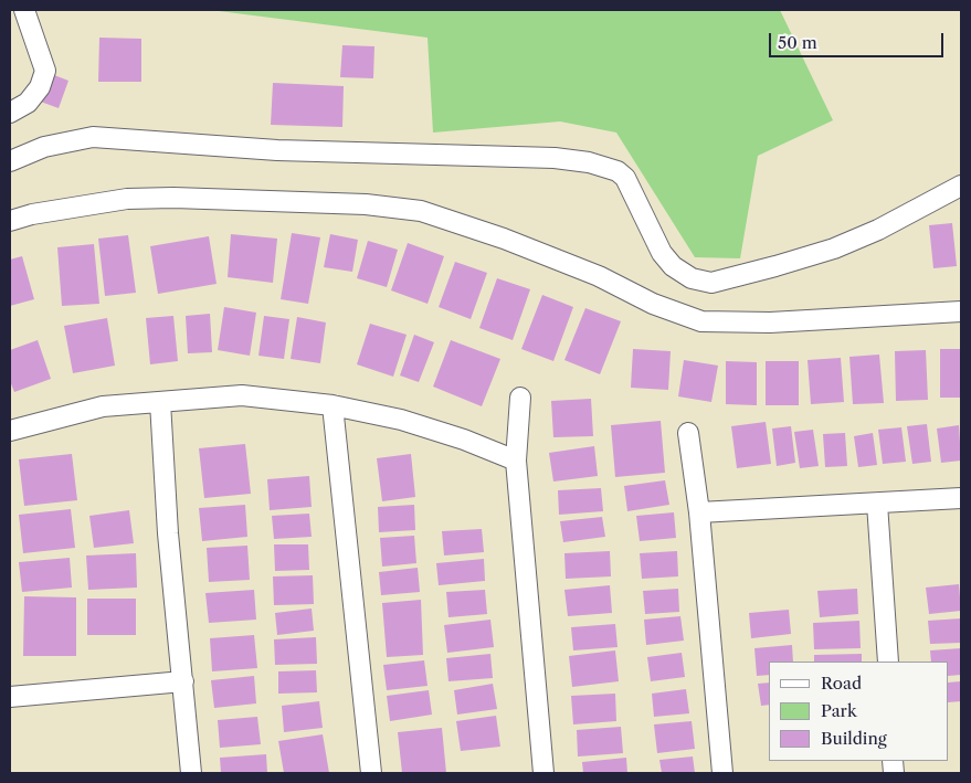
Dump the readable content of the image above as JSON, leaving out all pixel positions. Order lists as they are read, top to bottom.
{
  "legend": ["Road", "Park", "Building"],
  "scale_bar": "50 m"
}
